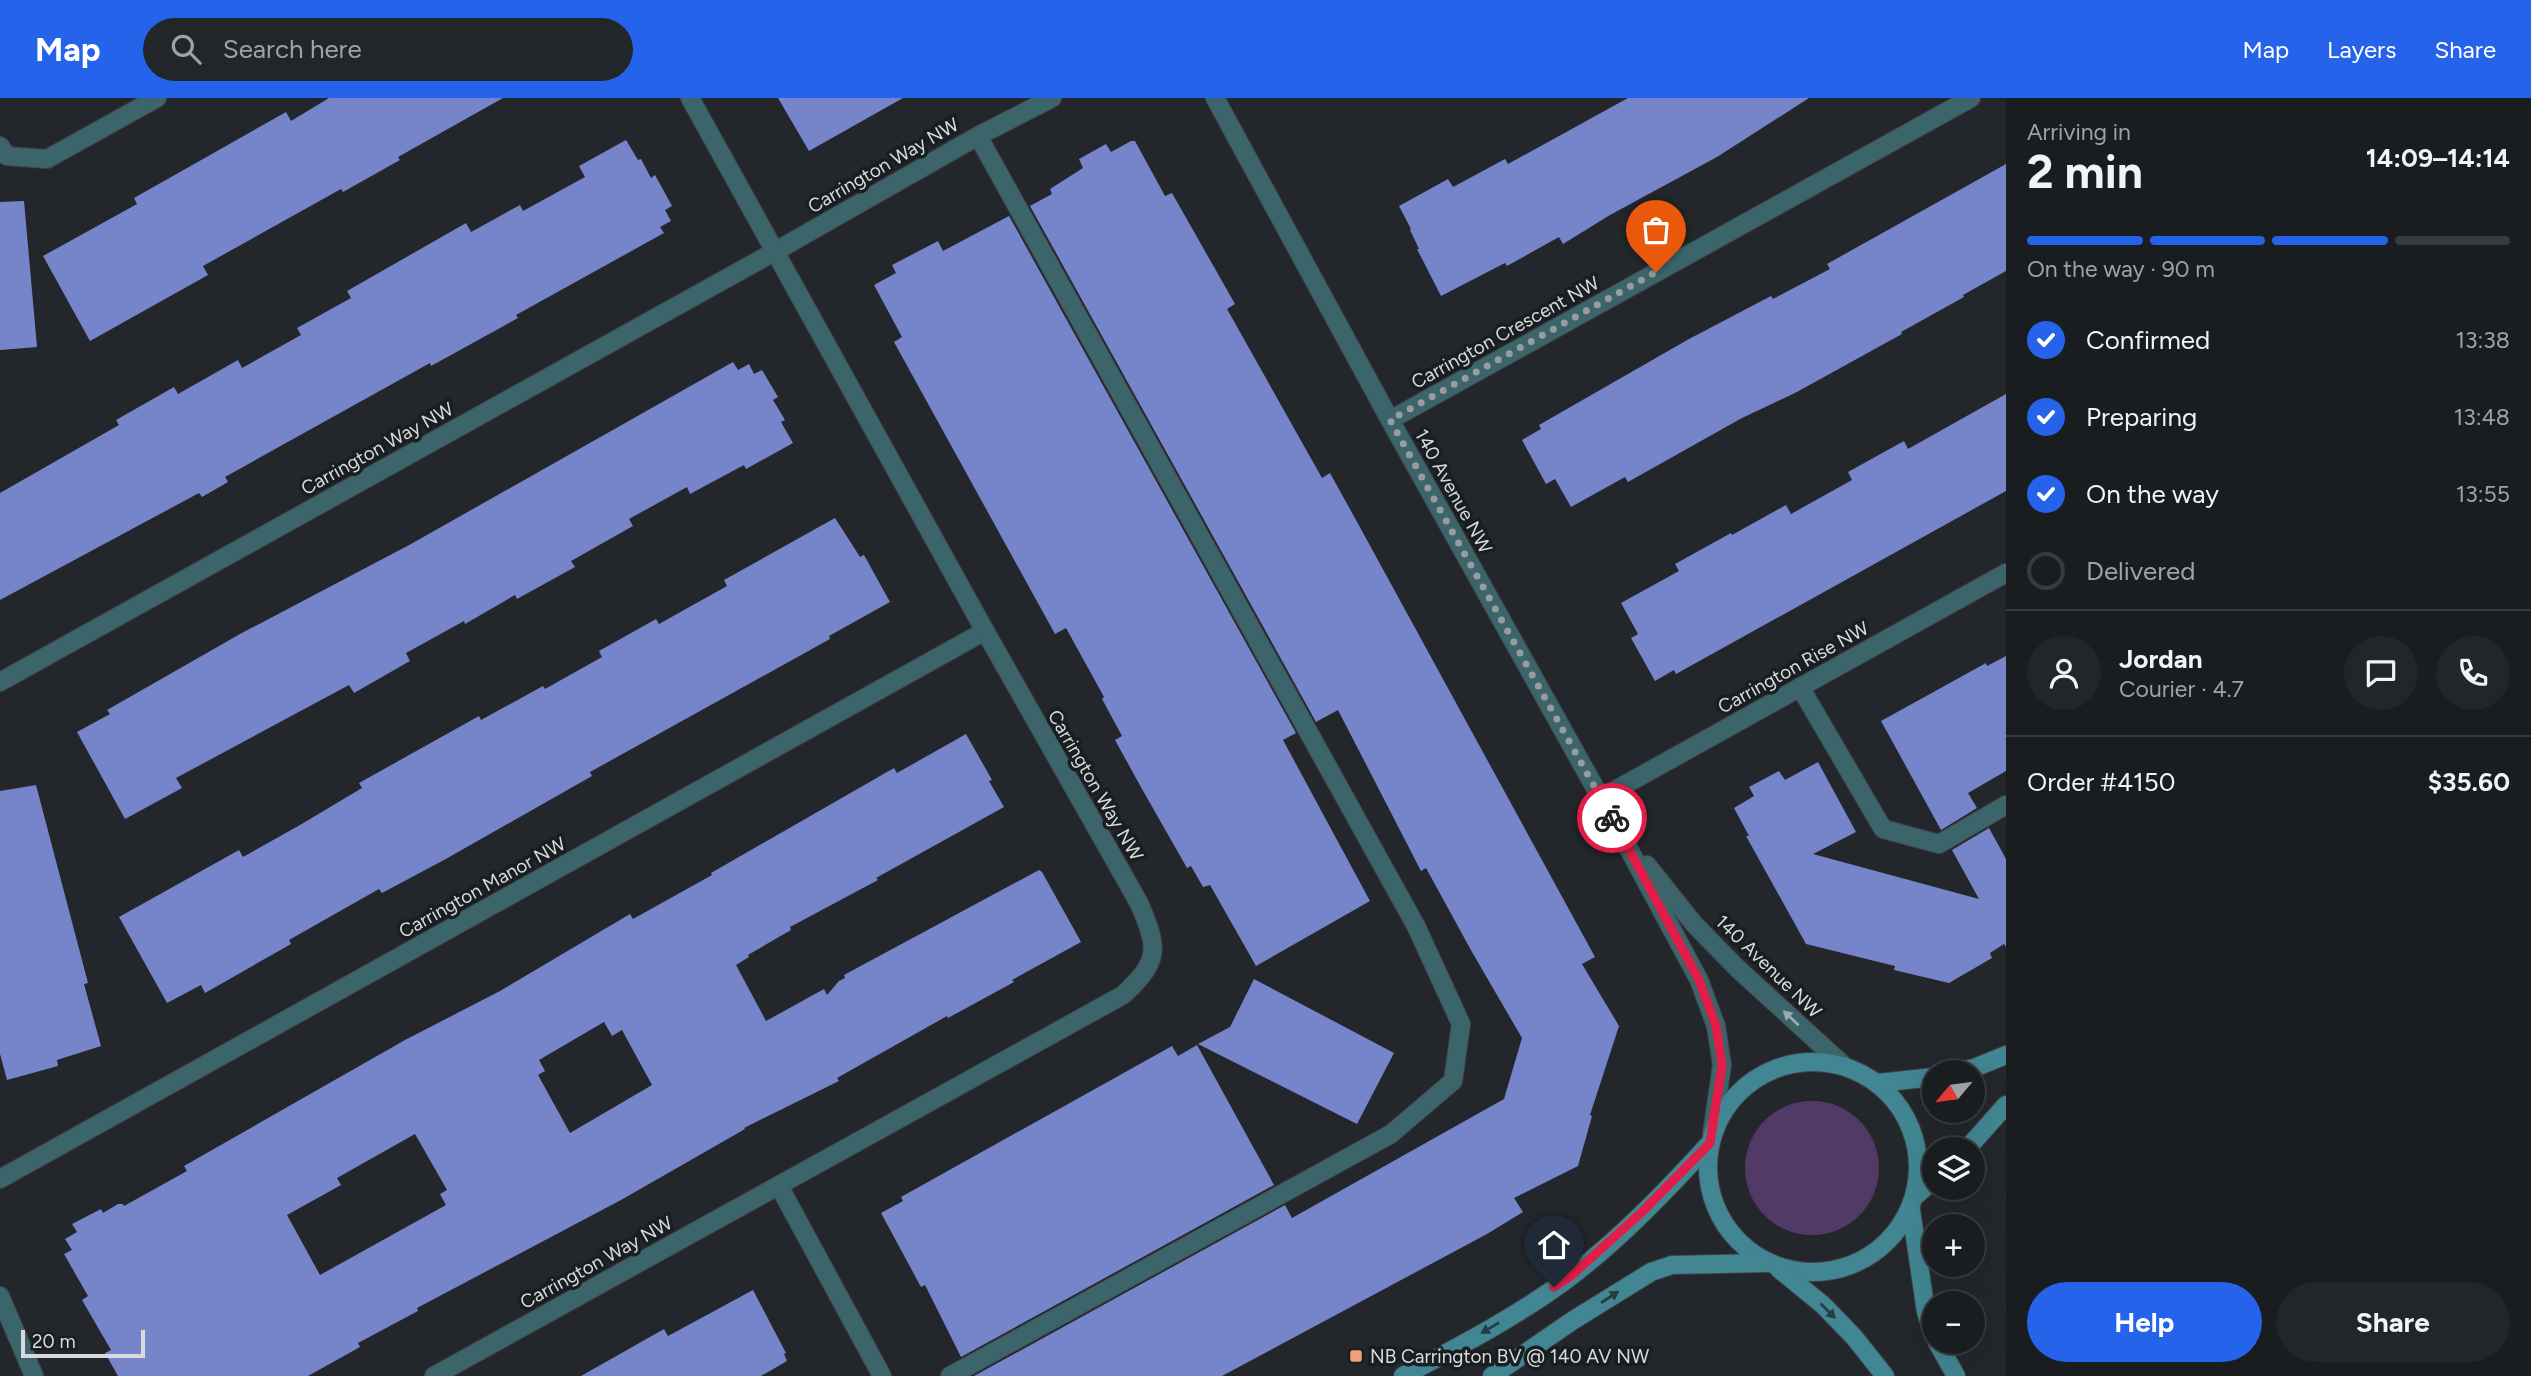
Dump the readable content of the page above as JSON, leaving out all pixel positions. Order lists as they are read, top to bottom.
{
  "streets": {
    "street": [
      "Carrington Way NW",
      "Carrington Crescent NW",
      "140 Avenue NW",
      "Carrington Rise NW",
      "Carrington Manor NW"
    ]
  },
  "crossings": [
    ["Carrington Way NW", "Carrington Manor NW"],
    ["Carrington Crescent NW", "140 Avenue NW"],
    ["140 Avenue NW", "Carrington Rise NW"]
  ],
  "places": {
    "transit": ["NB Carrington BV @ 140 AV NW"]
  },
  "scale_bar": "20 m",
  "north": "bottom left",
  "page": {
    "header": "Map",
    "search": "Search here",
    "nav": ["Map", "Layers", "Share"],
    "heading": ["2 min", "Arriving in", "14:09–14:14"],
    "panel": [
      "Jordan",
      "Courier · 4.7",
      "Order #4150",
      "$35.60"
    ],
    "bar": "On the way · 90 m",
    "list": [
      ["Confirmed", "13:38"],
      ["Preparing", "13:48"],
      ["On the way", "13:55"],
      "Delivered"
    ],
    "map_buttons": ["+", "−"],
    "buttons": ["Help", "Share"],
    "scale": "20 m"
  }
}
